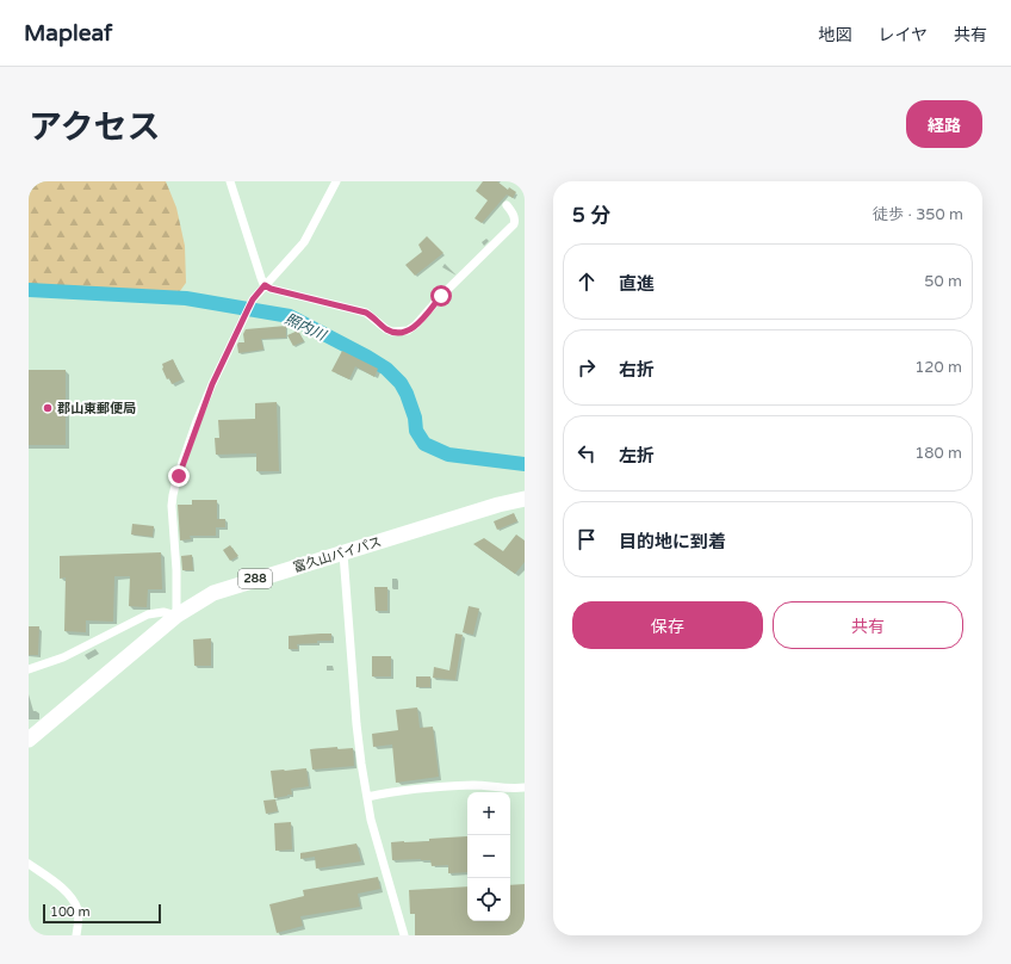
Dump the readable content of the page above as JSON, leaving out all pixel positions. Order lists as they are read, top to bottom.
{
  "streets": {
    "highway": ["富久山バイパス", "288"]
  },
  "water": ["照内川"],
  "places": ["郡山東郵便局"],
  "scale_bar": "100 m",
  "page": {
    "header": "Mapleaf",
    "nav": ["地図", "レイヤ", "共有"],
    "title": "アクセス",
    "buttons": [
      "経路",
      ["保存", "共有"]
    ],
    "heading": ["5 分", "徒歩 · 350 m"],
    "list": [
      ["直進", "50 m"],
      ["右折", "120 m"],
      ["左折", "180 m"],
      "目的地に到着"
    ],
    "map_buttons": ["+", "−"],
    "scale": "100 m"
  }
}
